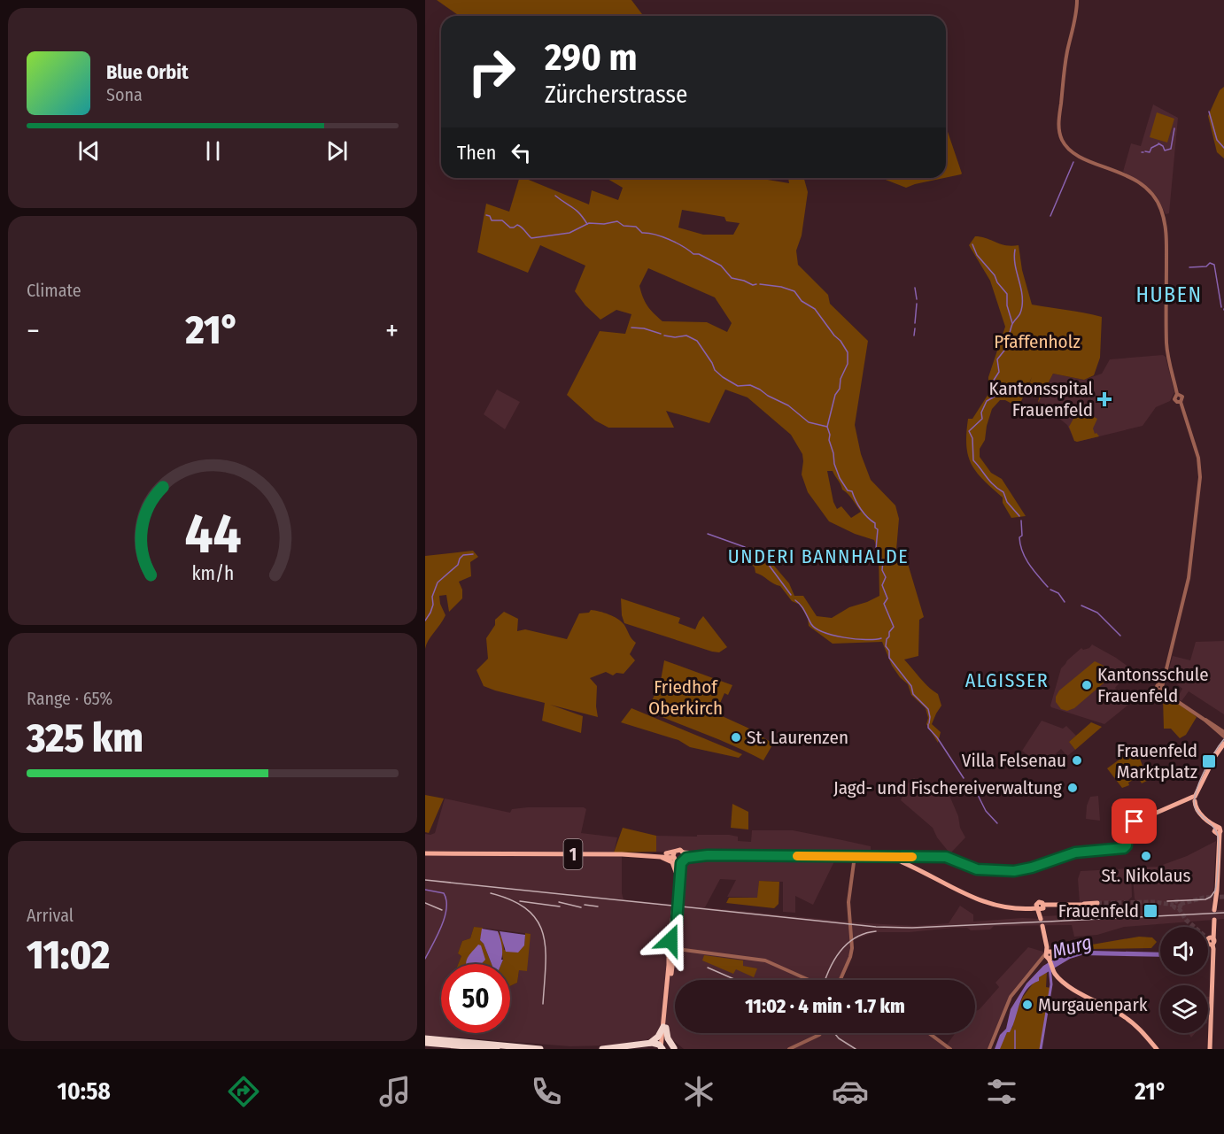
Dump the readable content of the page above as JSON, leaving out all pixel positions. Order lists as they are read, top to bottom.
{
  "streets": {
    "main road": ["1"]
  },
  "districts": ["HUBEN", "UNDERI BANNHALDE", "ALGISSER"],
  "water": ["Murg"],
  "parks": ["Pfaffenholz", "Friedhof Oberkirch"],
  "places": {
    "health": ["Kantonsspital Frauenfeld"],
    "other": [
      "Kantonsschule Frauenfeld",
      "St. Laurenzen",
      "Villa Felsenau",
      "Jagd- und Fischereiverwaltung",
      "St. Nikolaus",
      "Murgauenpark"
    ],
    "transit": ["Frauenfeld Marktplatz", "Frauenfeld"]
  },
  "page": {
    "turn": ["290 m", "Zürcherstrasse"],
    "song": ["Blue Orbit", "Sona"],
    "then": "Then",
    "tile": [
      "Climate",
      ["Range · 65%", "325 km"],
      ["Arrival", "11:02"]
    ],
    "heat": ["−", "21°", "+"],
    "limit": "50",
    "trip": "11:02 · 4 min · 1.7 km",
    "tabs": ["10:58", "21°"],
    "gauge": ["44", "km/h"]
  }
}
